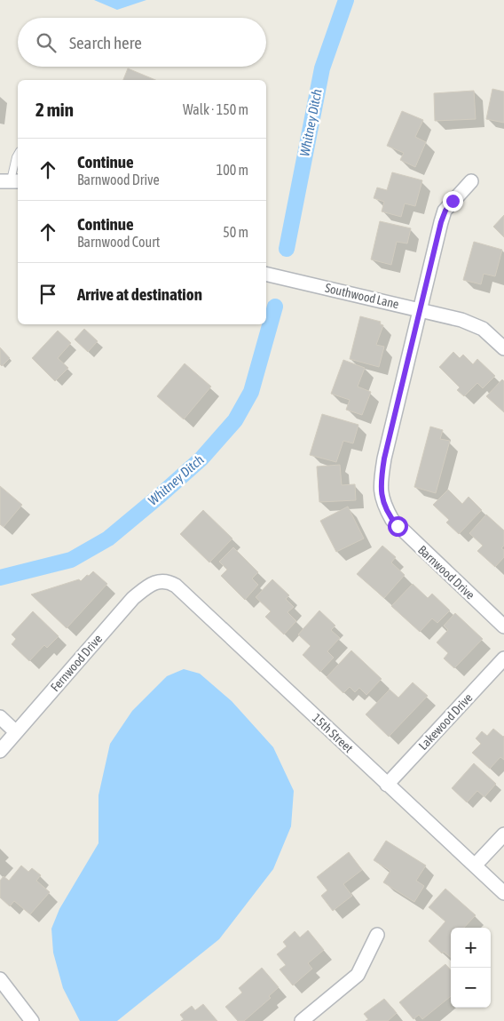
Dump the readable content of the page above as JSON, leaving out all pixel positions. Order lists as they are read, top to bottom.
{
  "streets": {
    "street": [
      "Southwood Lane",
      "Barnwood Drive",
      "Fernwood Drive",
      "Lakewood Drive",
      "15th Street"
    ]
  },
  "crossings": [
    ["Southwood Lane", "Barnwood Drive"],
    ["Fernwood Drive", "15th Street"],
    ["Lakewood Drive", "15th Street"]
  ],
  "water": ["Whitney Ditch"],
  "page": {
    "search": "Search here",
    "heading": ["2 min", "Walk · 150 m"],
    "list": [
      ["Continue", "Barnwood Drive", "100 m"],
      ["Continue", "Barnwood Court", "50 m"],
      "Arrive at destination"
    ],
    "map_buttons": ["+", "−"]
  }
}
